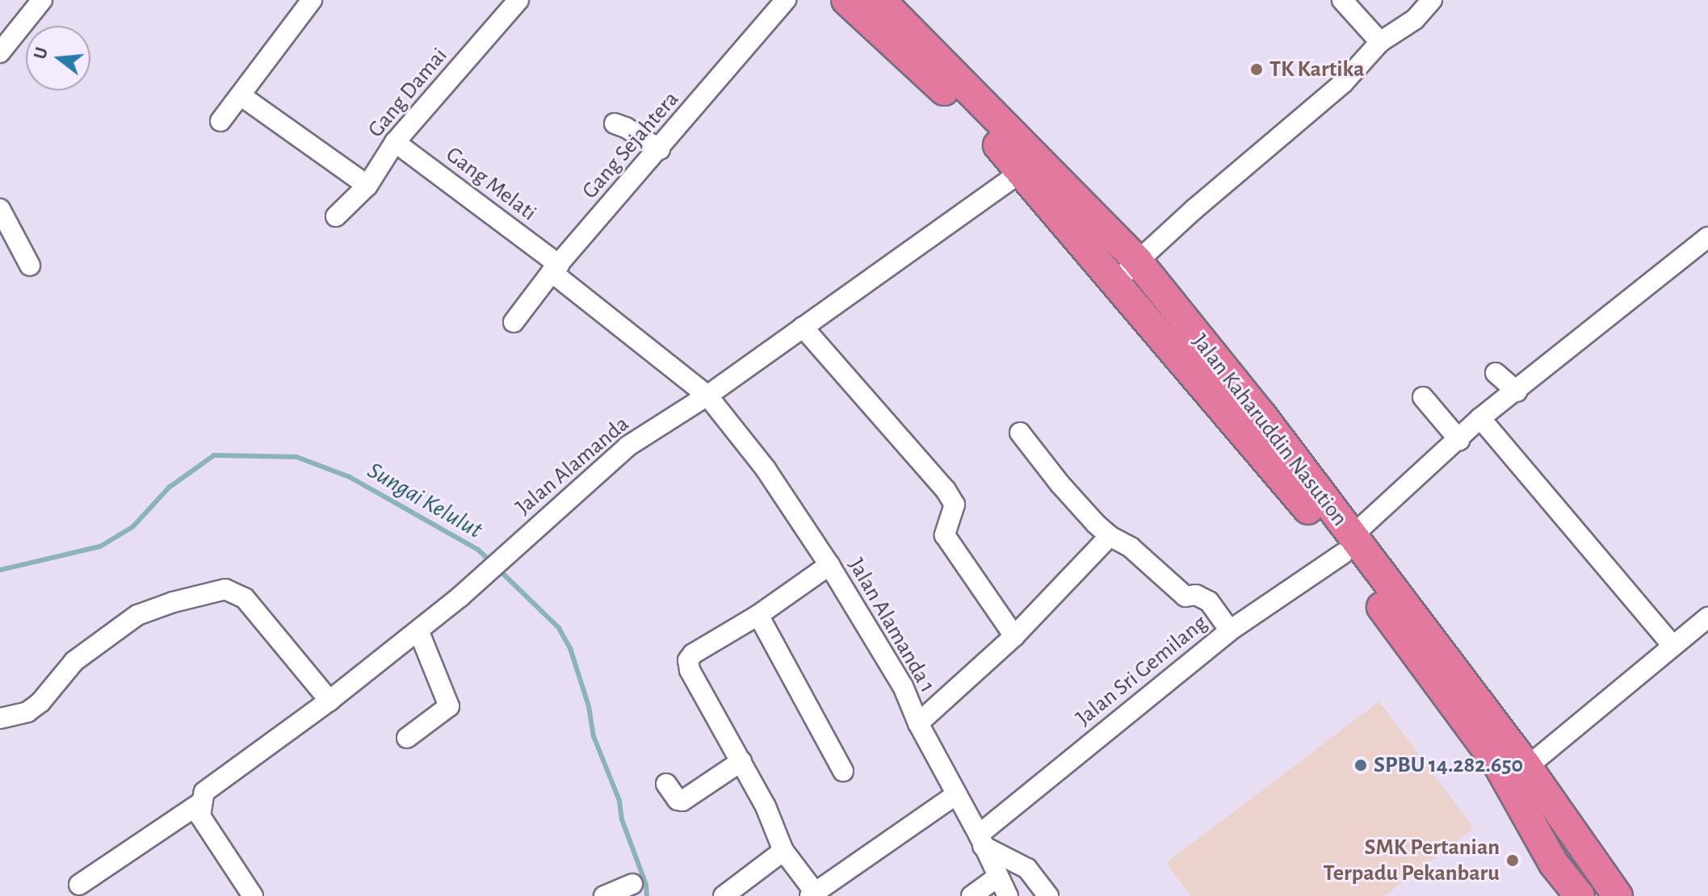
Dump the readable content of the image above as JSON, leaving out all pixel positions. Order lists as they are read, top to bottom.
{
  "streets": {
    "highway": ["Jalan Kaharuddin Nasution"],
    "street": [
      "Gang Damai",
      "Gang Sejahtera",
      "Gang Melati",
      "Jalan Alamanda",
      "Jalan Alamanda 1",
      "Jalan Sri Gemilang"
    ]
  },
  "crossings": [
    ["Gang Damai", "Gang Melati"],
    ["Gang Sejahtera", "Gang Melati"],
    ["Gang Melati", "Jalan Alamanda"],
    ["Gang Melati", "Jalan Alamanda 1"],
    ["Jalan Kaharuddin Nasution", "Jalan Alamanda"],
    ["Jalan Kaharuddin Nasution", "Jalan Sri Gemilang"],
    ["Jalan Alamanda", "Jalan Alamanda 1"],
    ["Jalan Alamanda 1", "Jalan Sri Gemilang"]
  ],
  "water": ["Sungai Kelulut"],
  "places": ["TK Kartika", "SPBU 14.282.650", "SMK Pertanian Terpadu Pekanbaru"],
  "north": "left"
}
